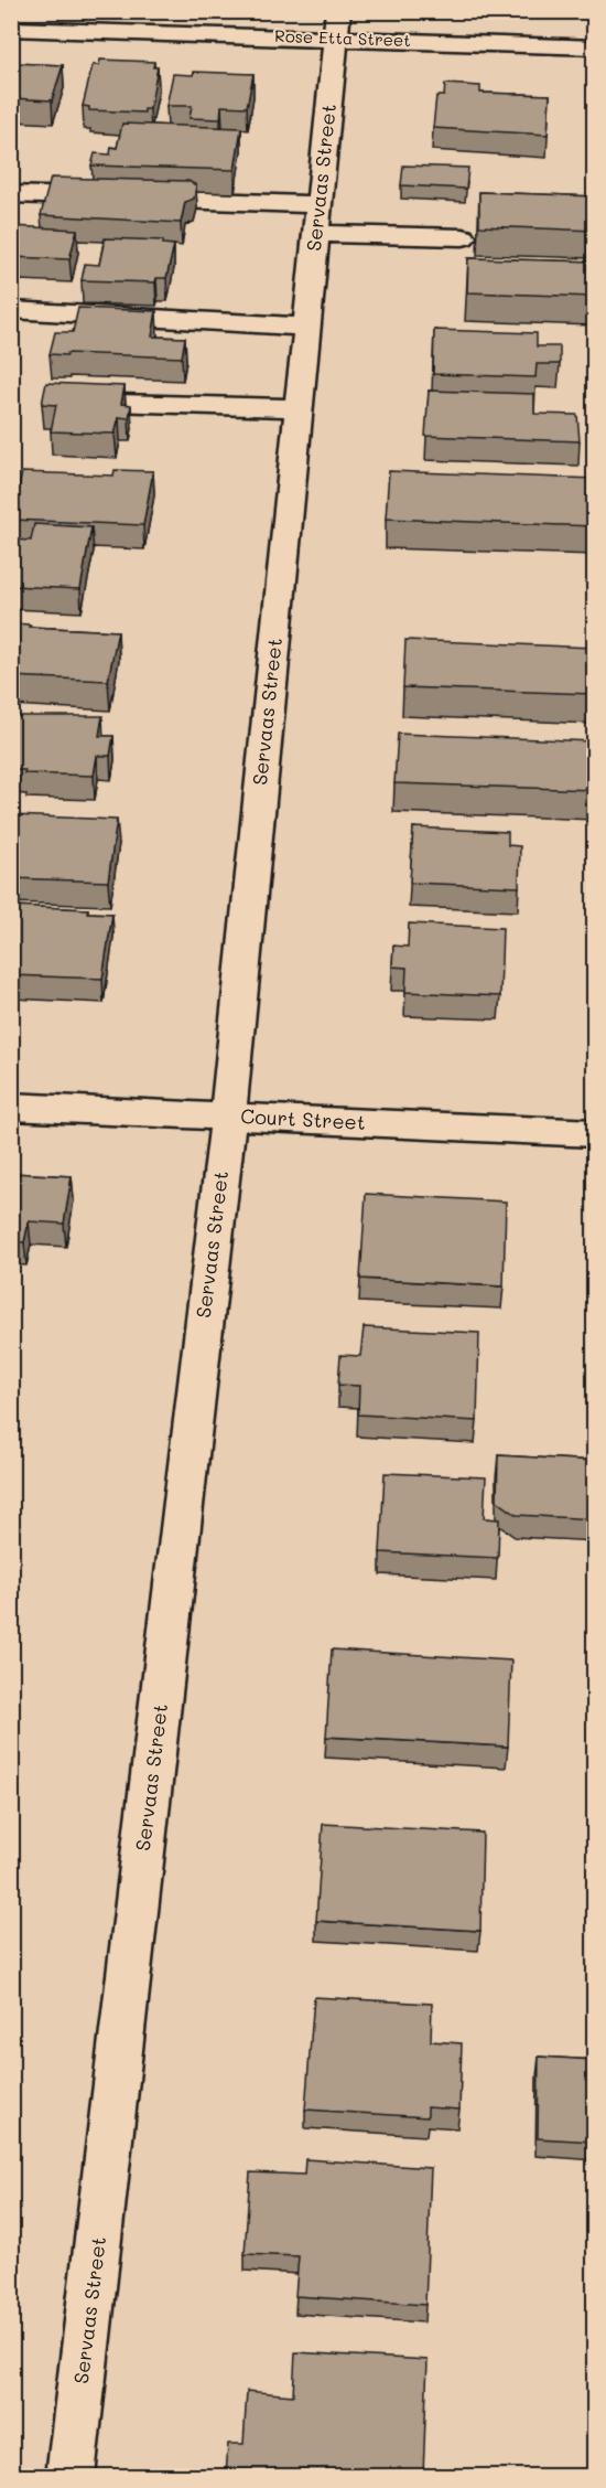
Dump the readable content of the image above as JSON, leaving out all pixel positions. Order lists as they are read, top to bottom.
{
  "streets": {
    "street": ["Rose Etta Street", "Servaas Street", "Court Street"]
  },
  "crossings": [
    ["Rose Etta Street", "Servaas Street"],
    ["Servaas Street", "Court Street"]
  ]
}
